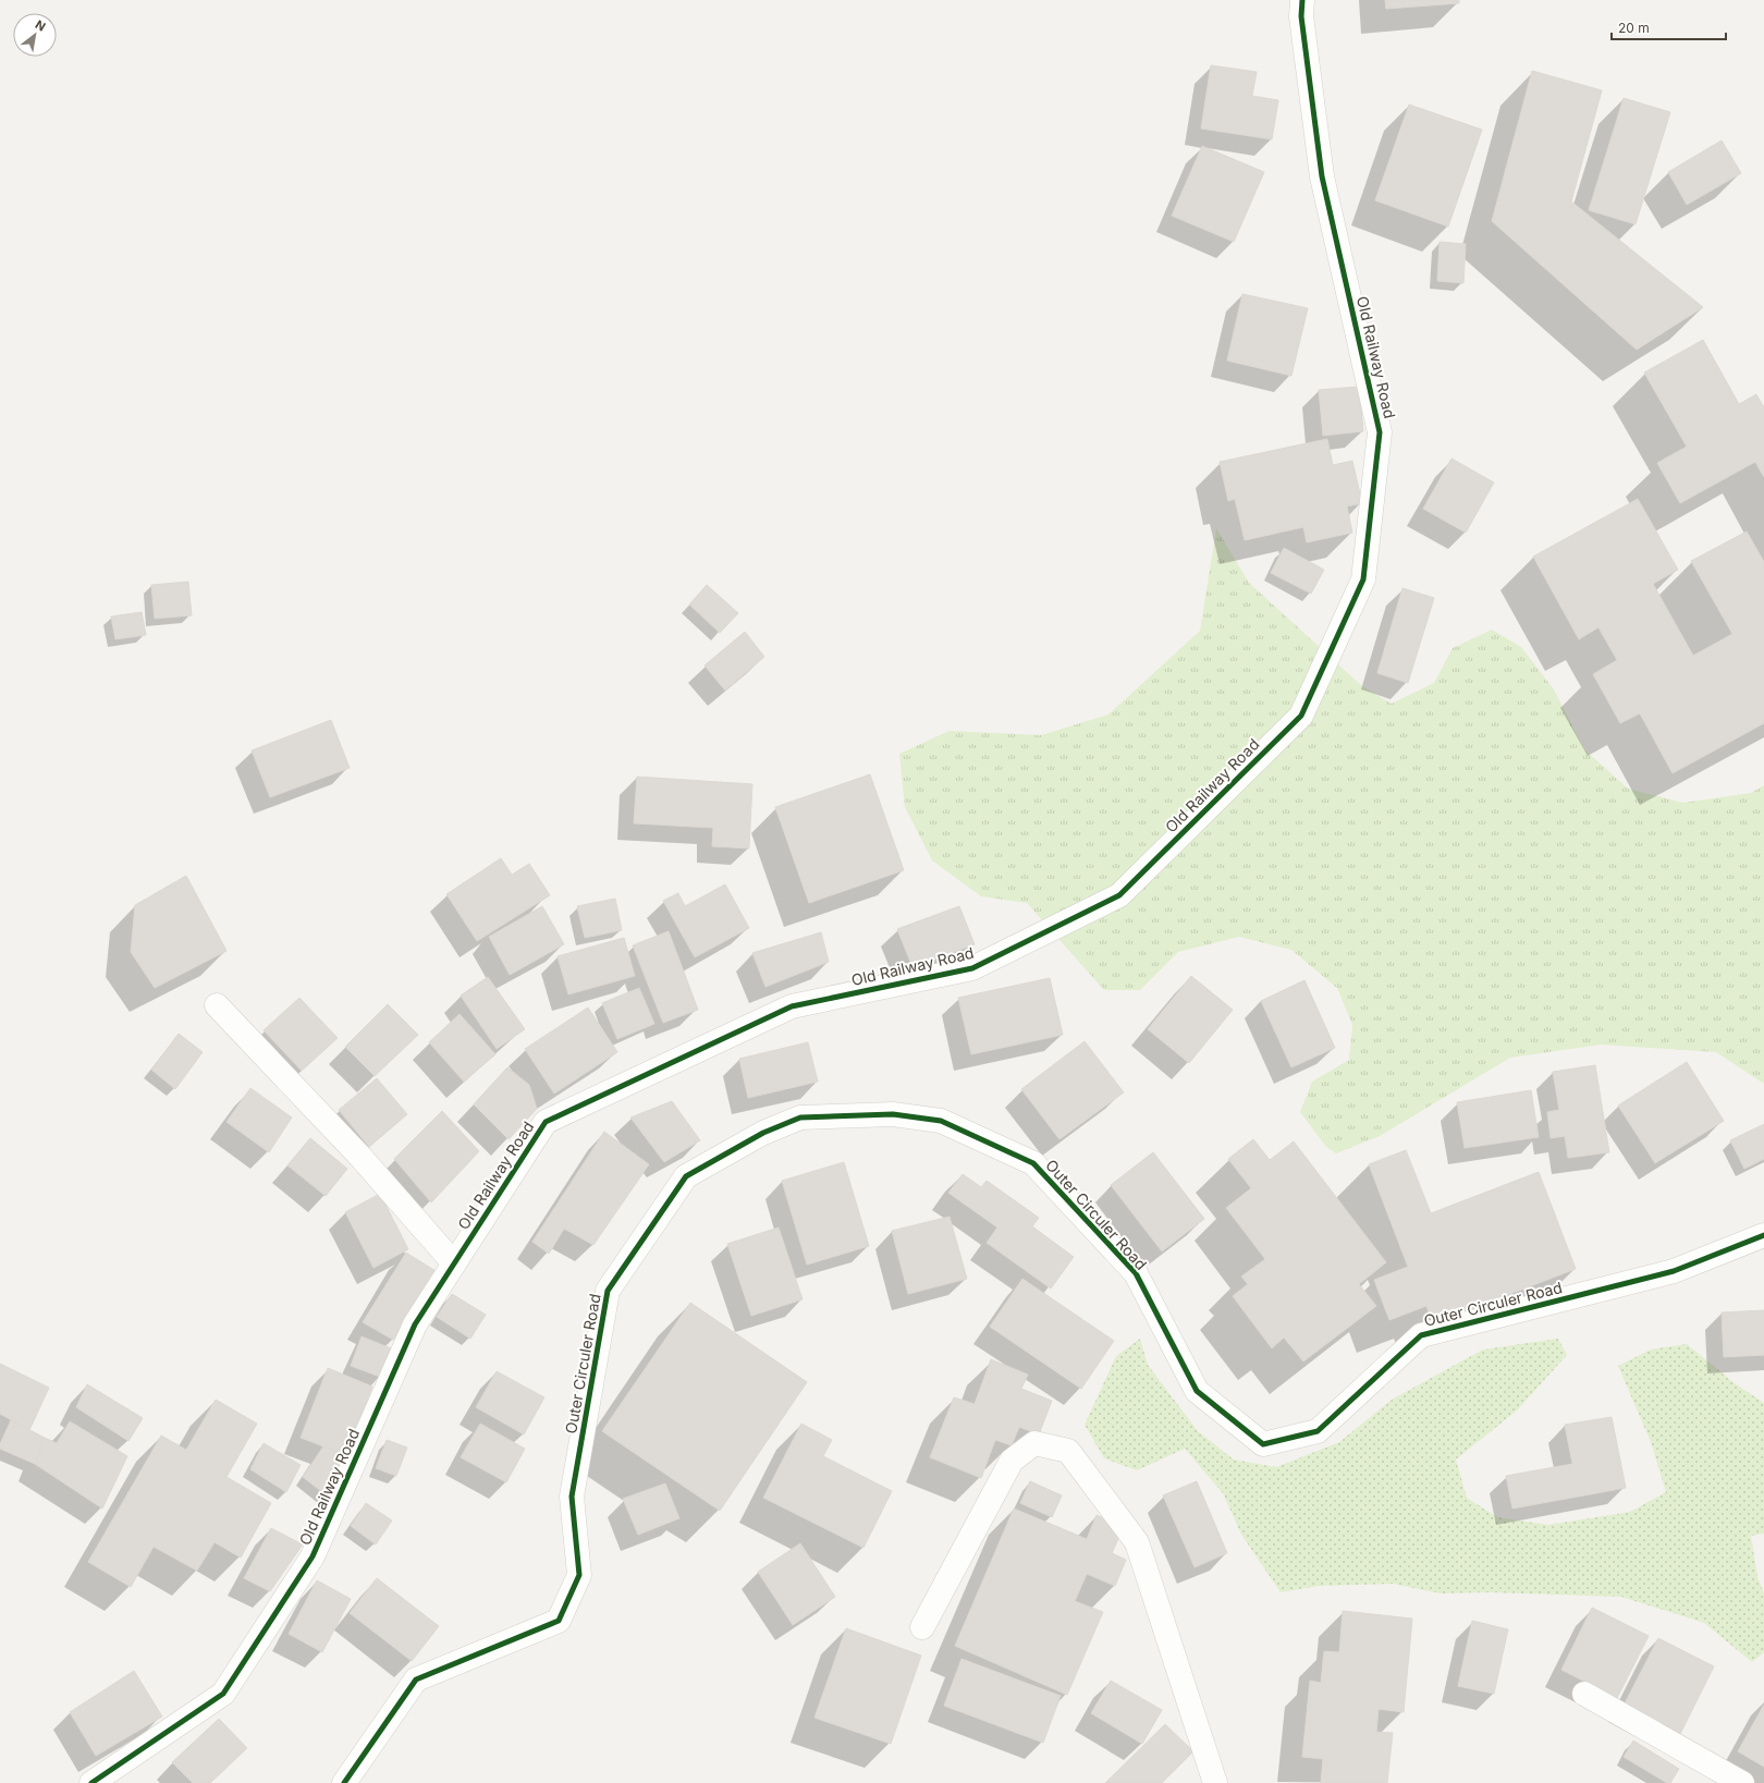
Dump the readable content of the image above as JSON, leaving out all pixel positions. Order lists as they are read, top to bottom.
{
  "streets": {
    "street": ["Old Railway Road", "Outer Circuler Road"]
  },
  "scale_bar": "20 m",
  "north": "top right"
}
